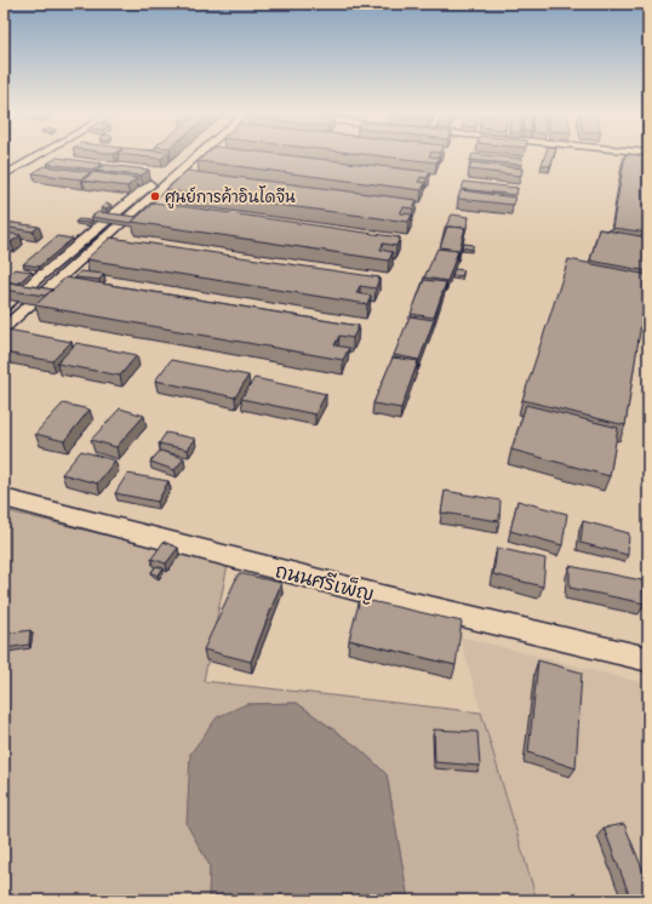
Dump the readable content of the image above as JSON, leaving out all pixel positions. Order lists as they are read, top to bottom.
{
  "streets": {
    "main road": ["ถนนศรีเพ็ญ"]
  },
  "places": ["ศูนย์การค้าอินโดจีน"]
}
